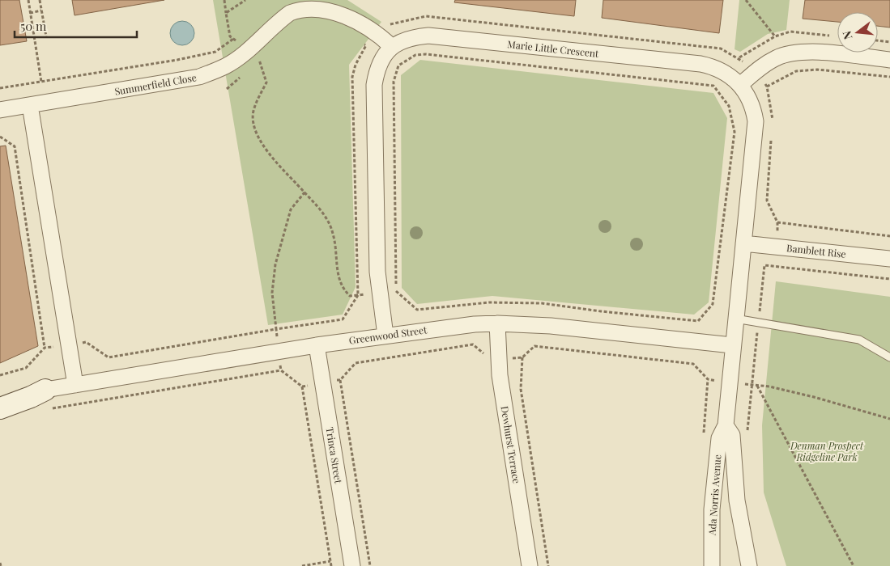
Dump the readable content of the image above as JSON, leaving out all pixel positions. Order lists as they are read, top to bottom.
{
  "streets": {
    "street": [
      "Marie Little Crescent",
      "Summerfield Close",
      "Bamblett Rise",
      "Greenwood Street",
      "Dewhurst Terrace",
      "Trinca Street",
      "Ada Norris Avenue"
    ]
  },
  "crossings": [
    ["Marie Little Crescent", "Summerfield Close"],
    ["Marie Little Crescent", "Bamblett Rise"],
    ["Marie Little Crescent", "Greenwood Street"],
    ["Marie Little Crescent", "Ada Norris Avenue"],
    ["Greenwood Street", "Dewhurst Terrace"],
    ["Greenwood Street", "Trinca Street"],
    ["Greenwood Street", "Ada Norris Avenue"]
  ],
  "parks": ["Denman Prospect Ridgeline Park"],
  "scale_bar": "50 m",
  "north": "left"
}
